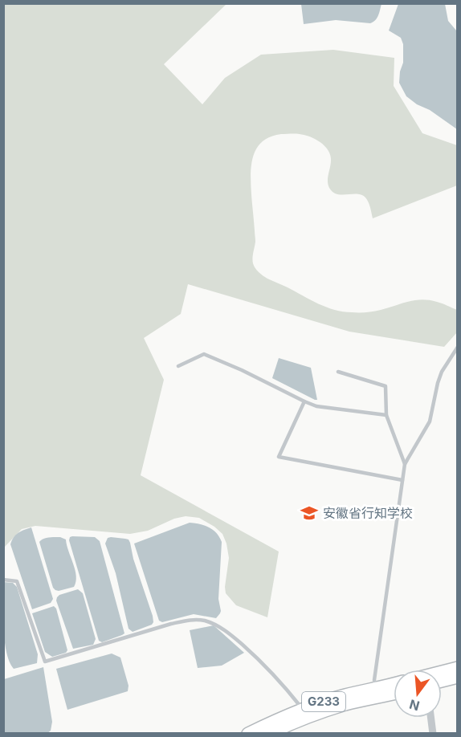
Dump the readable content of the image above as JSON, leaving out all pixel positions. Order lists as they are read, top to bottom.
{
  "streets": {
    "highway": ["G233"]
  },
  "places": {
    "school or university": ["安徽省行知学校"]
  },
  "north": "bottom"
}
